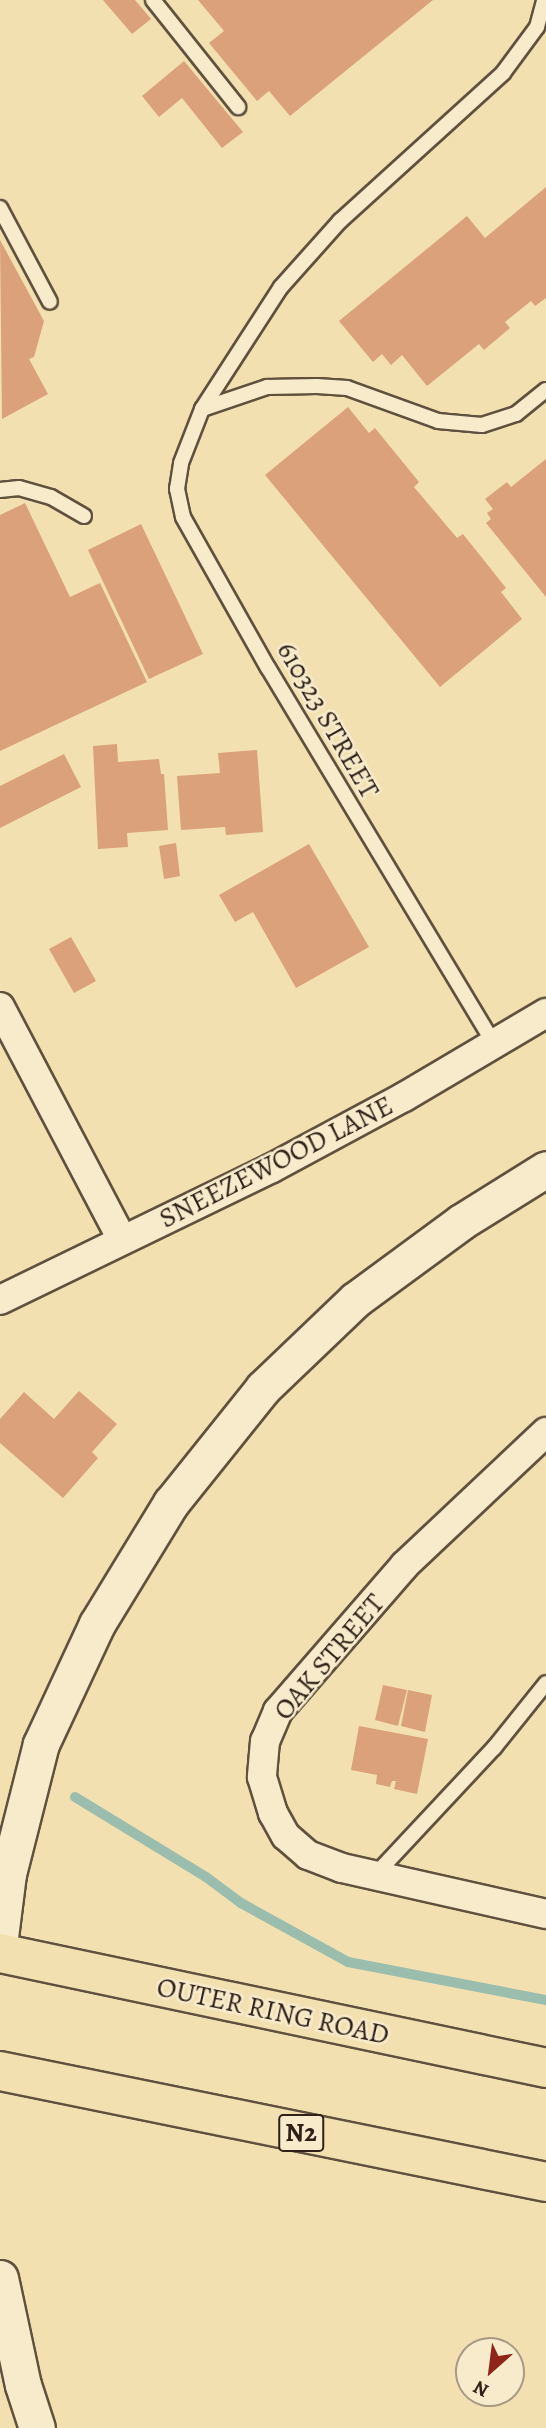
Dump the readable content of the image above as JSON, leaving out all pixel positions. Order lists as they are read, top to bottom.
{
  "streets": {
    "highway": ["OUTER RING ROAD", "N2"],
    "street": ["SNEEZEWOOD LANE", "OAK STREET"],
    "lane": ["610323 STREET"]
  },
  "crossings": [
    ["610323 STREET", "SNEEZEWOOD LANE"]
  ],
  "north": "bottom left"
}
